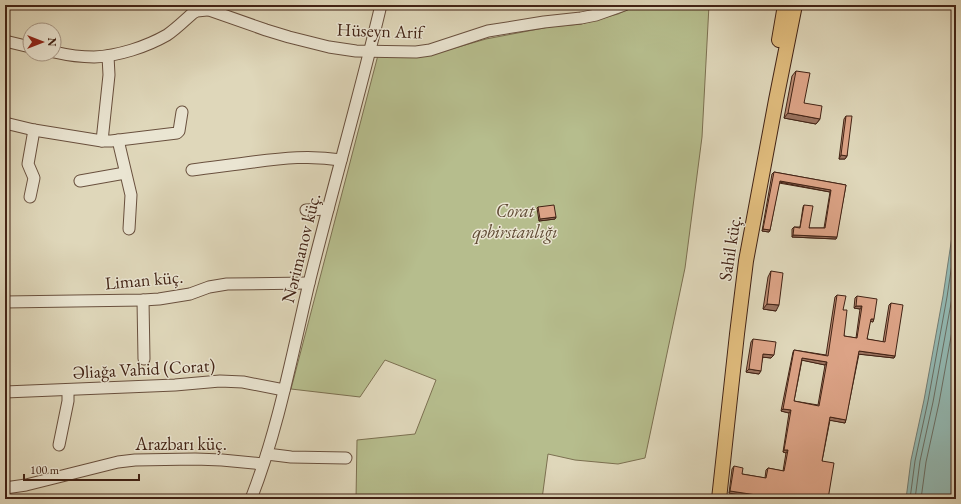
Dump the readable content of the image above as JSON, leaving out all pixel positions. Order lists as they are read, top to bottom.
{
  "streets": {
    "main road": ["Sahil küç."],
    "street": [
      "Hüseyn Arif",
      "Nərimanov küç.",
      "Liman küç.",
      "Əliağa Vahid (Corat)",
      "Arazbarı küç."
    ]
  },
  "crossings": [
    ["Hüseyn Arif", "Nərimanov küç."],
    ["Nərimanov küç.", "Liman küç."],
    ["Nərimanov küç.", "Əliağa Vahid (Corat)"],
    ["Nərimanov küç.", "Arazbarı küç."]
  ],
  "parks": ["Corat qəbirstanlığı"],
  "scale_bar": "100 m",
  "north": "right"
}
